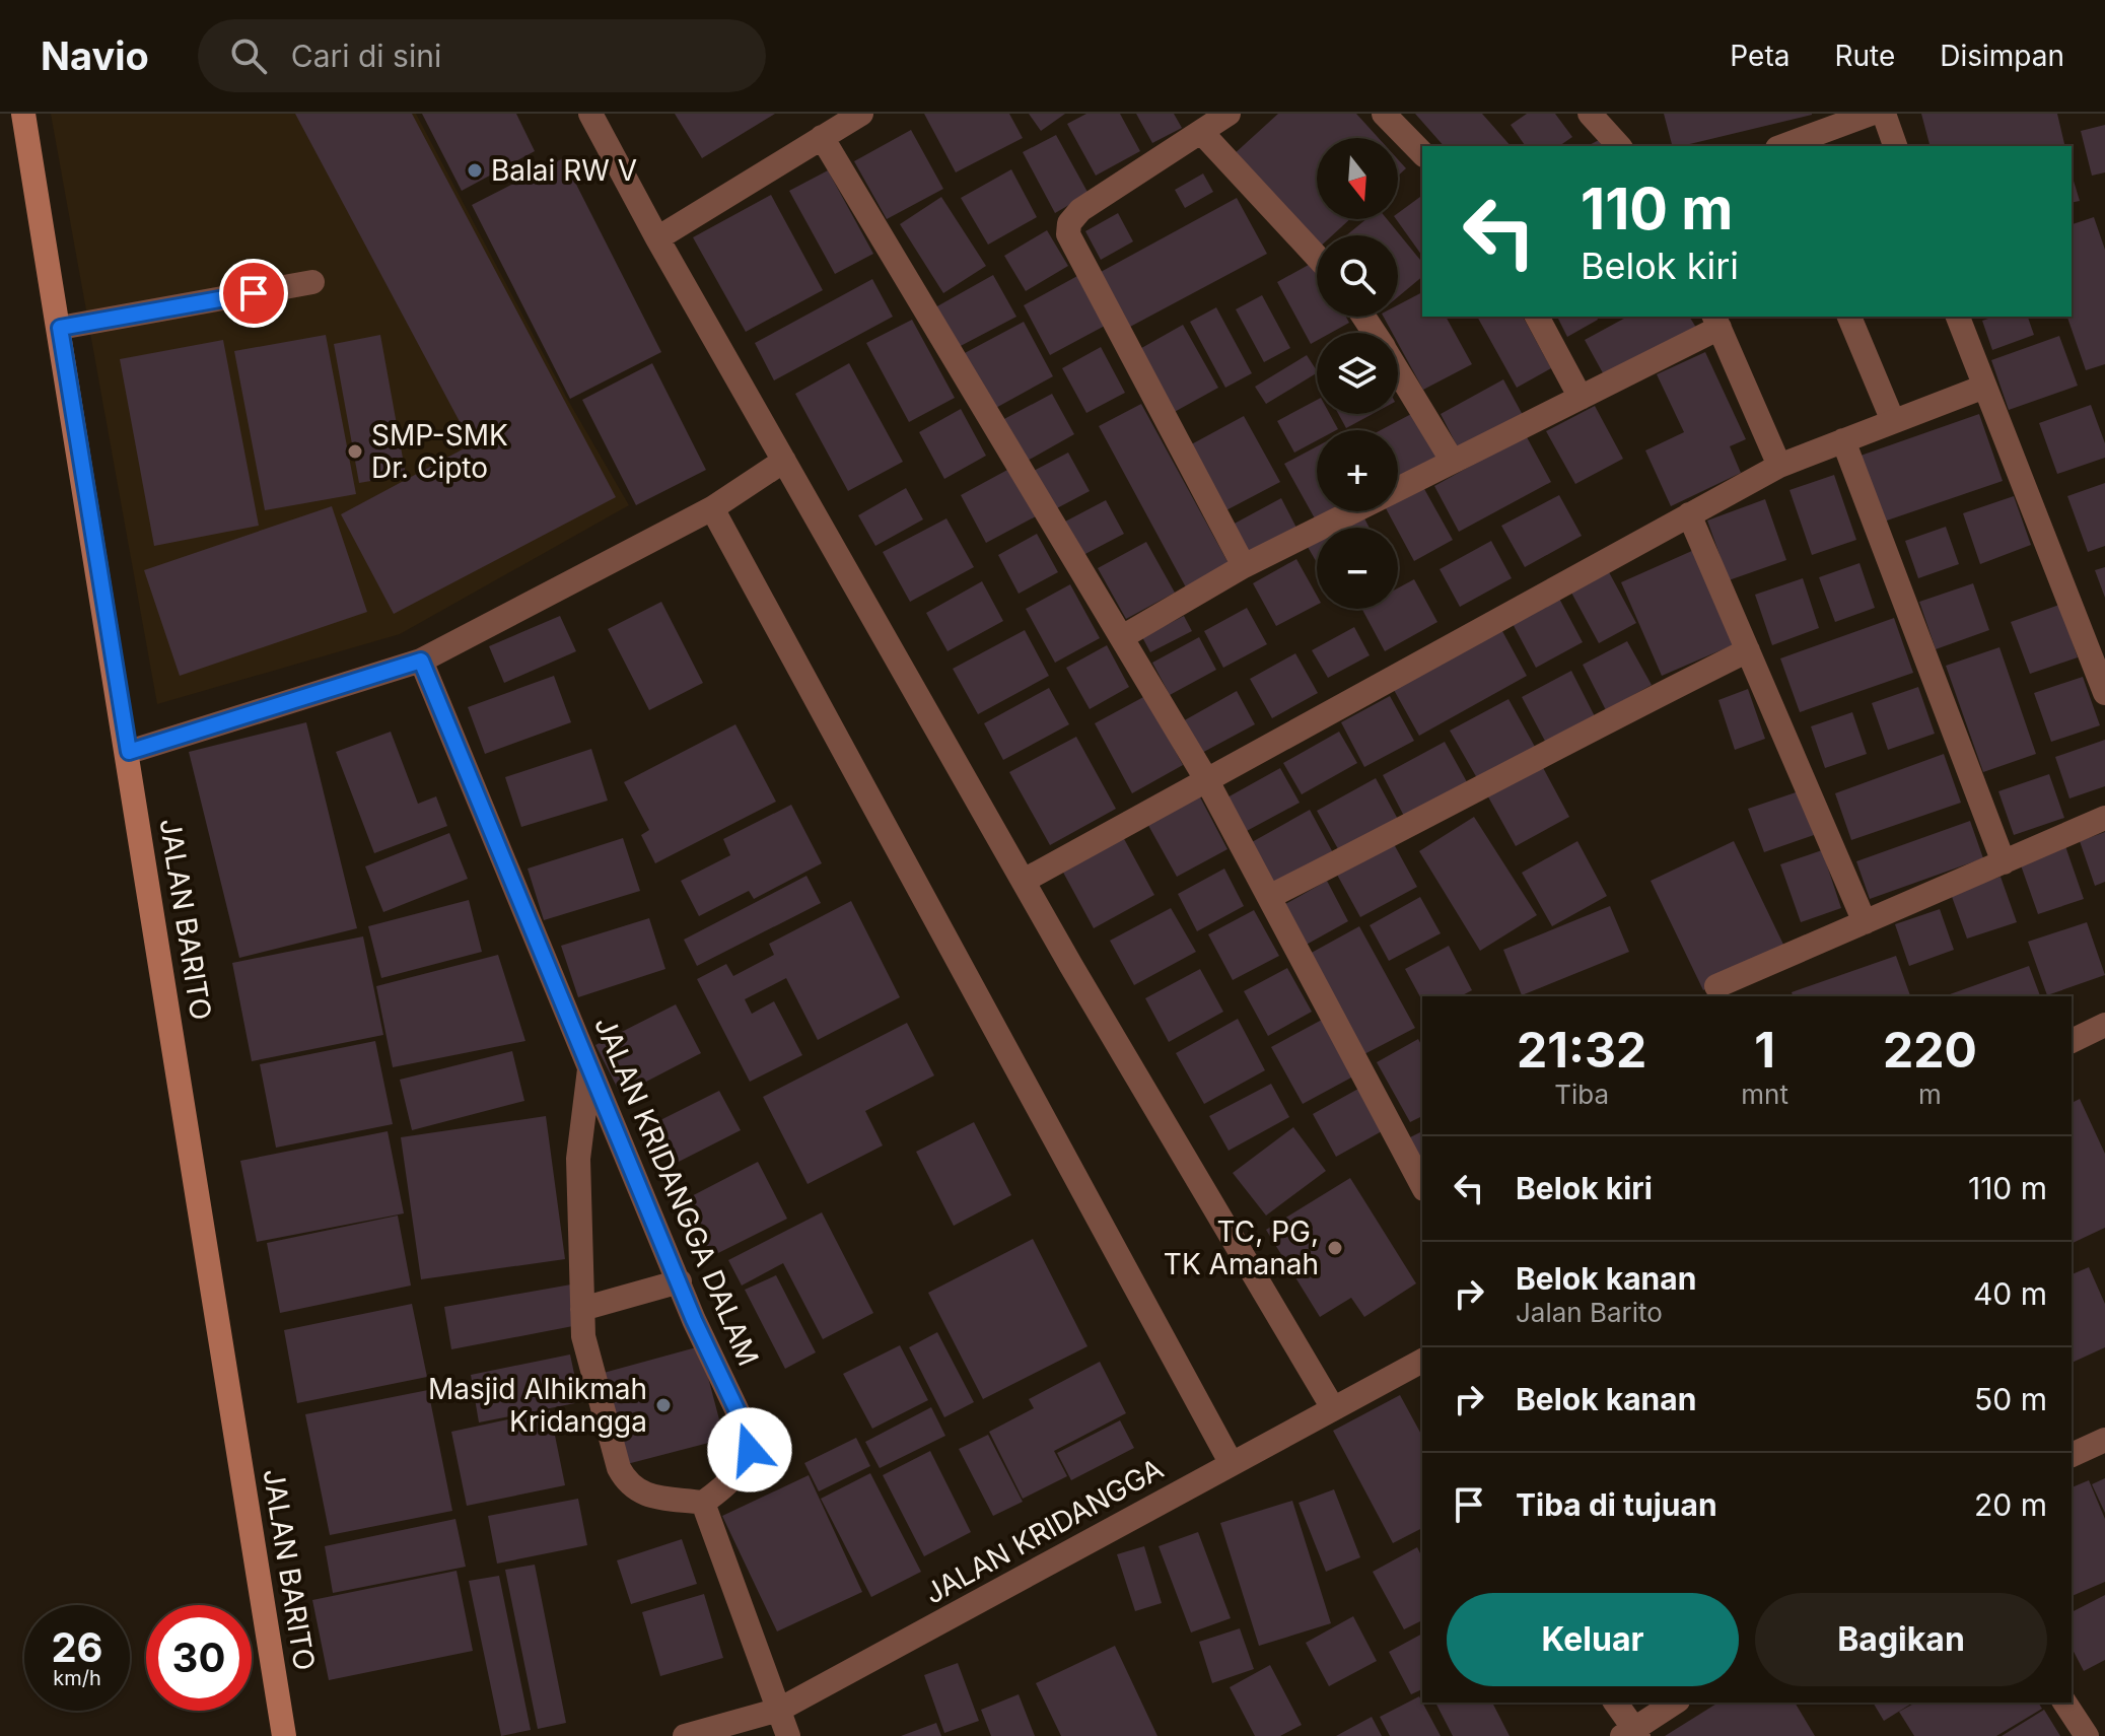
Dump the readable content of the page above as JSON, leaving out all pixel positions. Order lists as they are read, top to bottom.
{
  "streets": {
    "street": ["JALAN BARITO", "JALAN KRIDANGGA DALAM", "JALAN KRIDANGGA"]
  },
  "places": [
    "Balai RW V",
    "SMP-SMK Dr. Cipto",
    "TC, PG, TK Amanah",
    "Masjid Alhikmah Kridangga"
  ],
  "north": "bottom",
  "page": {
    "header": "Navio",
    "search": "Cari di sini",
    "nav": ["Peta", "Rute", "Disimpan"],
    "map_buttons": ["+", "−"],
    "turn": ["110 m", "Belok kiri"],
    "eta": [
      "21:32",
      "Tiba",
      "1",
      "mnt",
      "220",
      "m"
    ],
    "list": [
      {
        "name": "Belok kiri",
        "value": "110 m"
      },
      {
        "name": "Belok kanan",
        "note": "Jalan Barito",
        "value": "40 m"
      },
      {
        "name": "Belok kanan",
        "value": "50 m"
      },
      {
        "name": "Tiba di tujuan",
        "value": "20 m"
      }
    ],
    "buttons": ["Keluar", "Bagikan"],
    "speed": "26 km/h",
    "limit": "30"
  }
}
